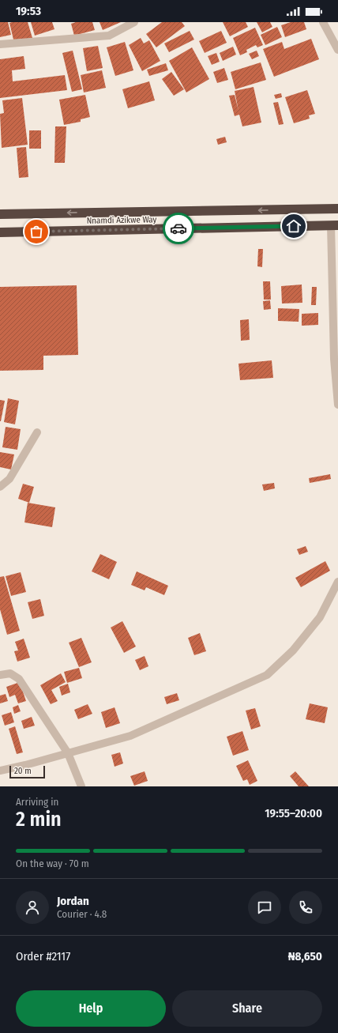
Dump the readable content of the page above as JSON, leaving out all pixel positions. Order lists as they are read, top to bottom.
{
  "streets": {
    "highway": ["Nnamdi Azikwe Way"]
  },
  "scale_bar": "20 m",
  "page": {
    "status": "19:53",
    "scale": "20 m",
    "heading": ["2 min", "Arriving in", "19:55–20:00"],
    "panel": [
      "Jordan",
      "Courier · 4.8",
      "Order #2117",
      "₦8,650"
    ],
    "bar": "On the way · 70 m",
    "buttons": ["Help", "Share"]
  }
}
